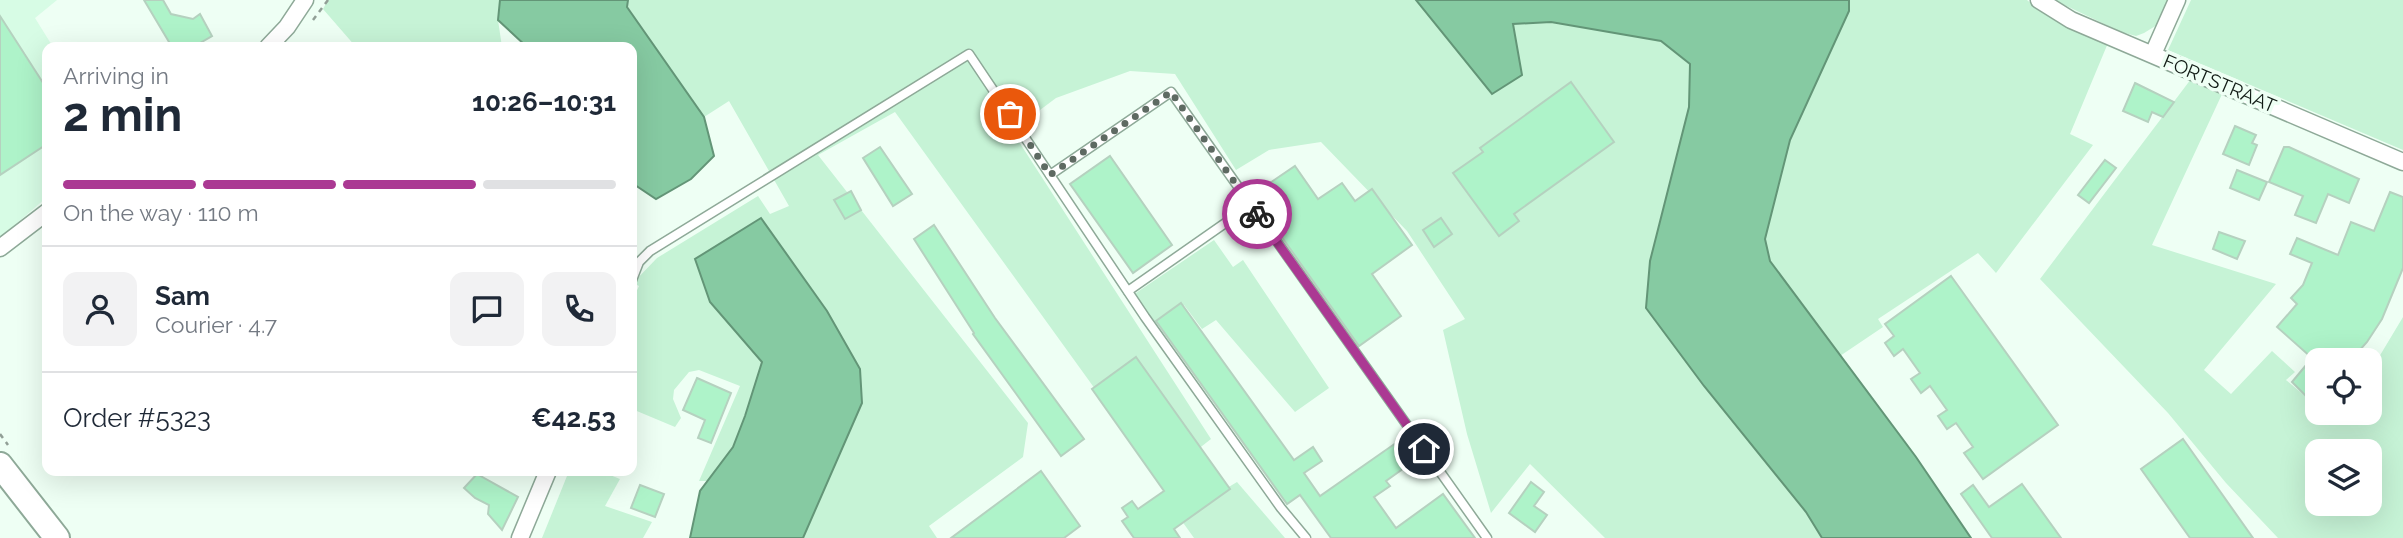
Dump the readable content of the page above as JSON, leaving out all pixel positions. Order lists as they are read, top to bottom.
{
  "streets": {
    "street": ["FORTSTRAAT"]
  },
  "page": {
    "heading": ["2 min", "Arriving in", "10:26–10:31"],
    "panel": [
      "Sam",
      "Courier · 4.7",
      "Order #5323",
      "€42.53"
    ],
    "bar": "On the way · 110 m"
  }
}
